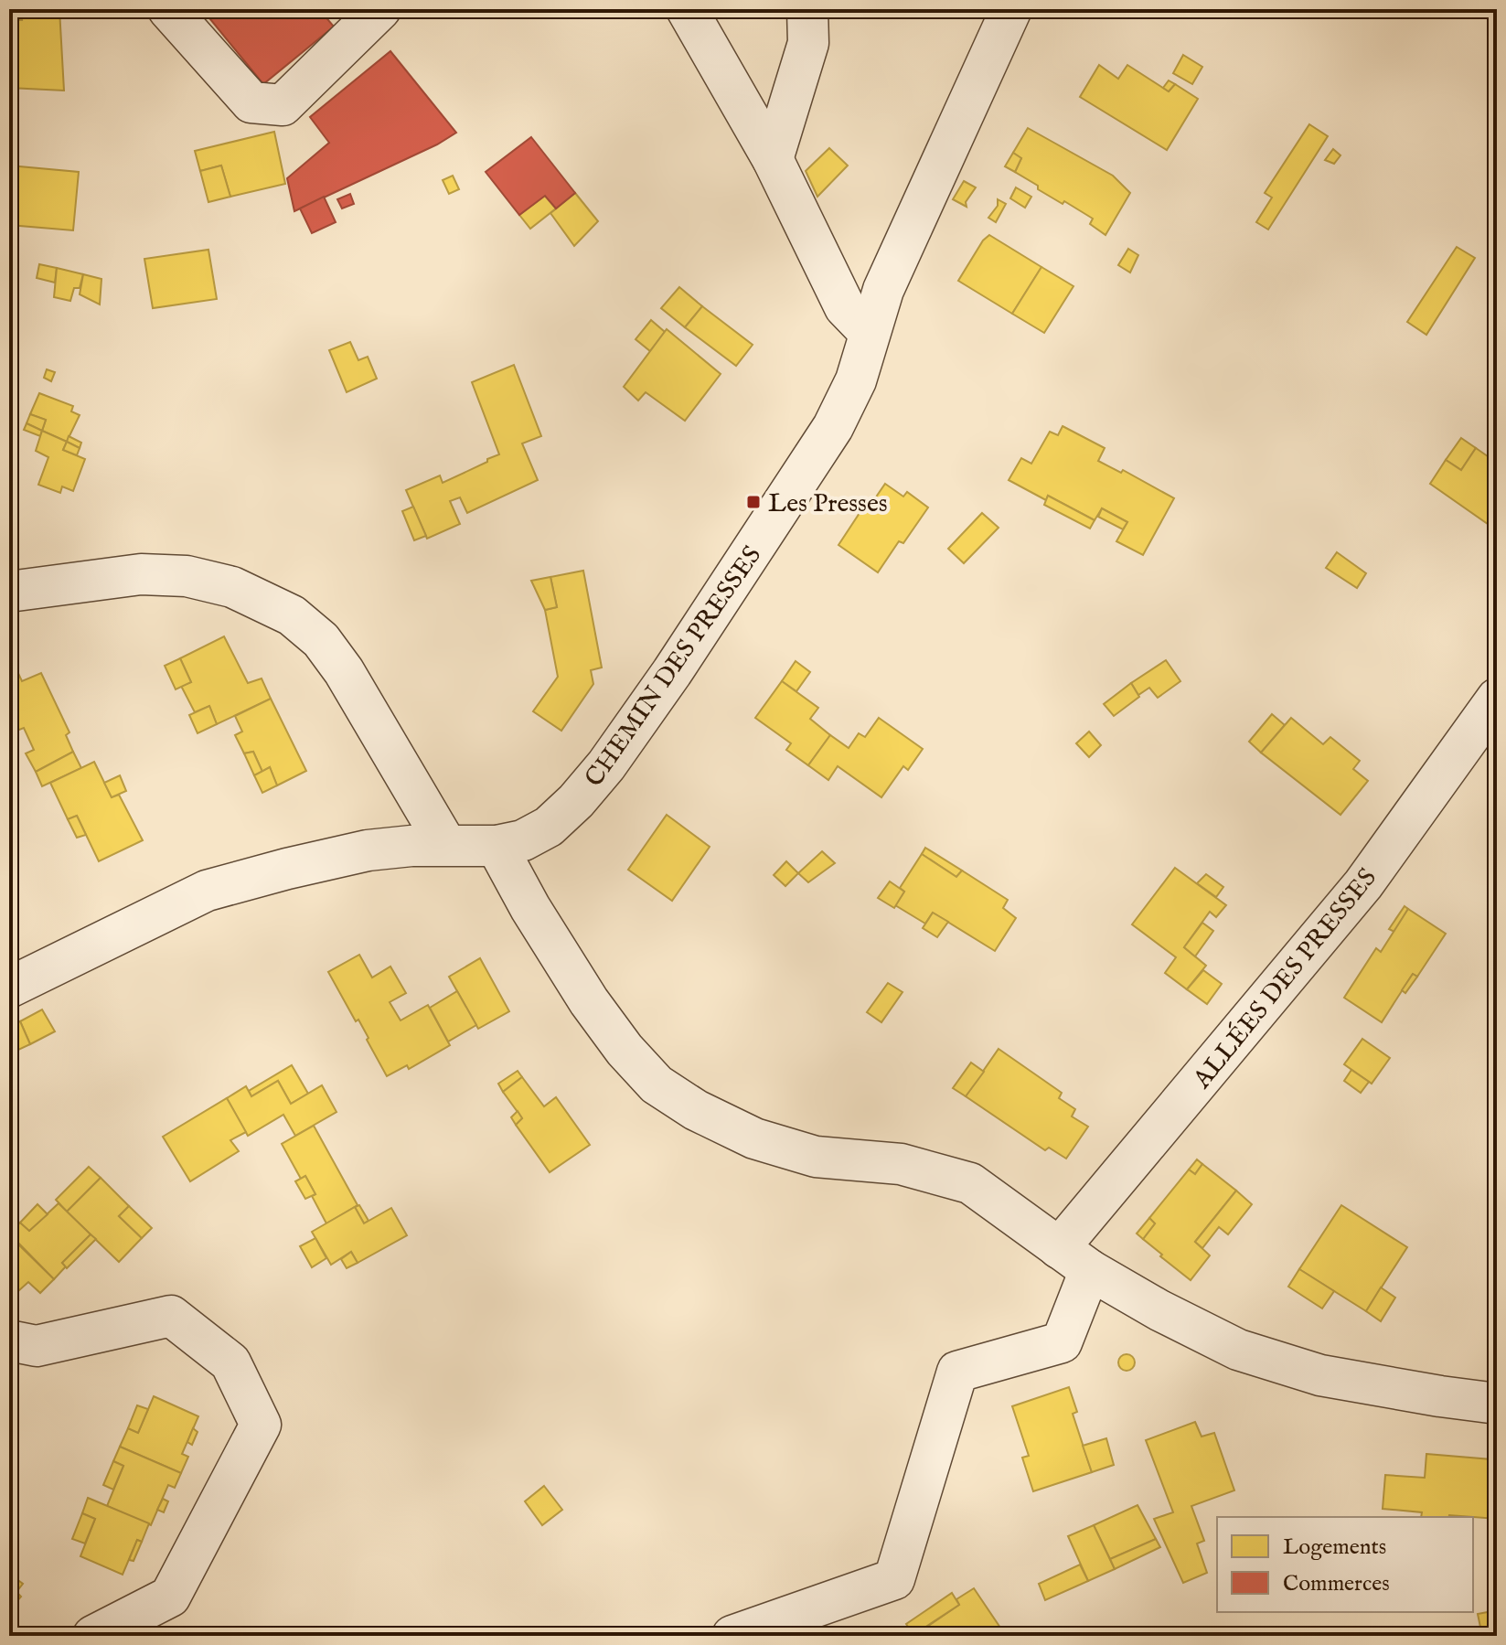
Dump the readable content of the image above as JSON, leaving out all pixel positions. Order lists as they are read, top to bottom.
{
  "streets": {
    "street": ["CHEMIN DES PRESSES", "ALLÉES DES PRESSES"]
  },
  "places": {
    "transit": ["Les Presses"]
  },
  "legend": ["Logements", "Commerces"]
}
